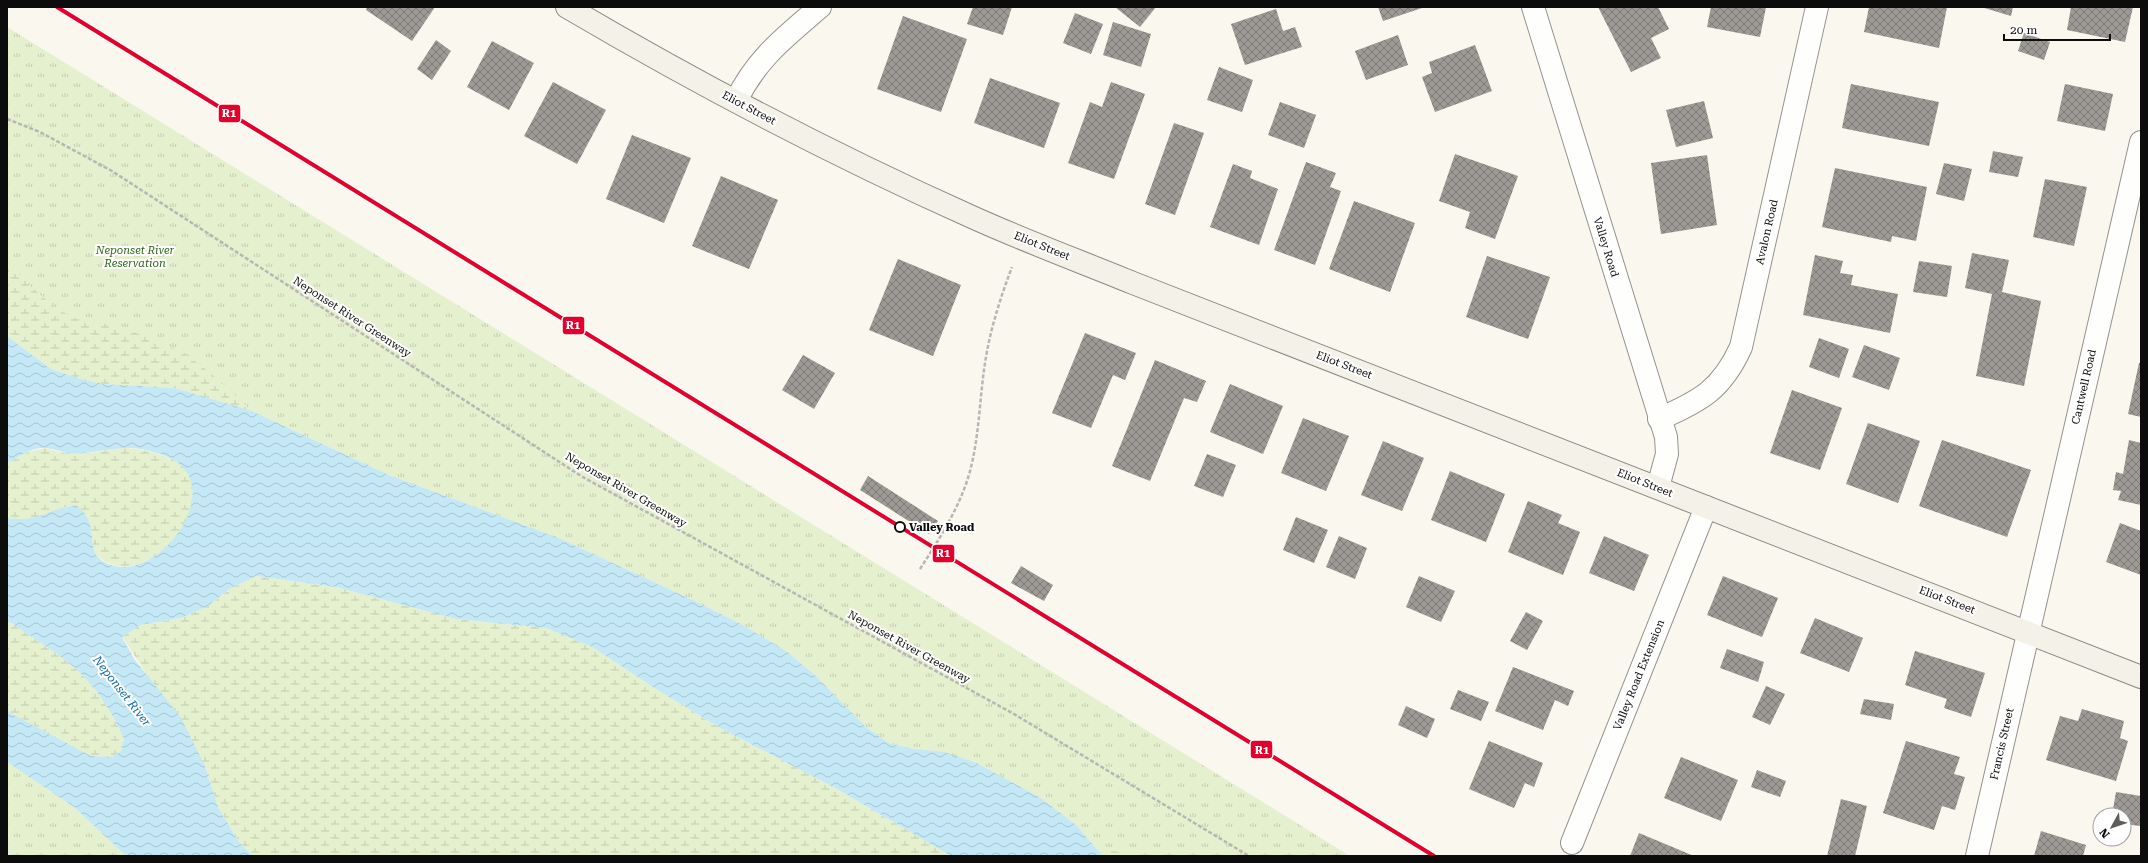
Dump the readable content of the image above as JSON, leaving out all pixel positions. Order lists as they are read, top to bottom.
{
  "streets": {
    "street": [
      "Eliot Street",
      "Avalon Road",
      "Valley Road",
      "Cantwell Road",
      "Valley Road Extension",
      "Francis Street"
    ],
    "path": ["Neponset River Greenway"]
  },
  "crossings": [
    ["Eliot Street", "Valley Road"],
    ["Eliot Street", "Cantwell Road"],
    ["Eliot Street", "Valley Road Extension"],
    ["Eliot Street", "Francis Street"],
    ["Avalon Road", "Valley Road"],
    ["Cantwell Road", "Francis Street"]
  ],
  "water": ["Neponset River"],
  "parks": ["Neponset River Reservation"],
  "places": ["Valley Road"],
  "lines": ["transit line R1"],
  "scale_bar": "20 m",
  "north": "bottom left"
}
